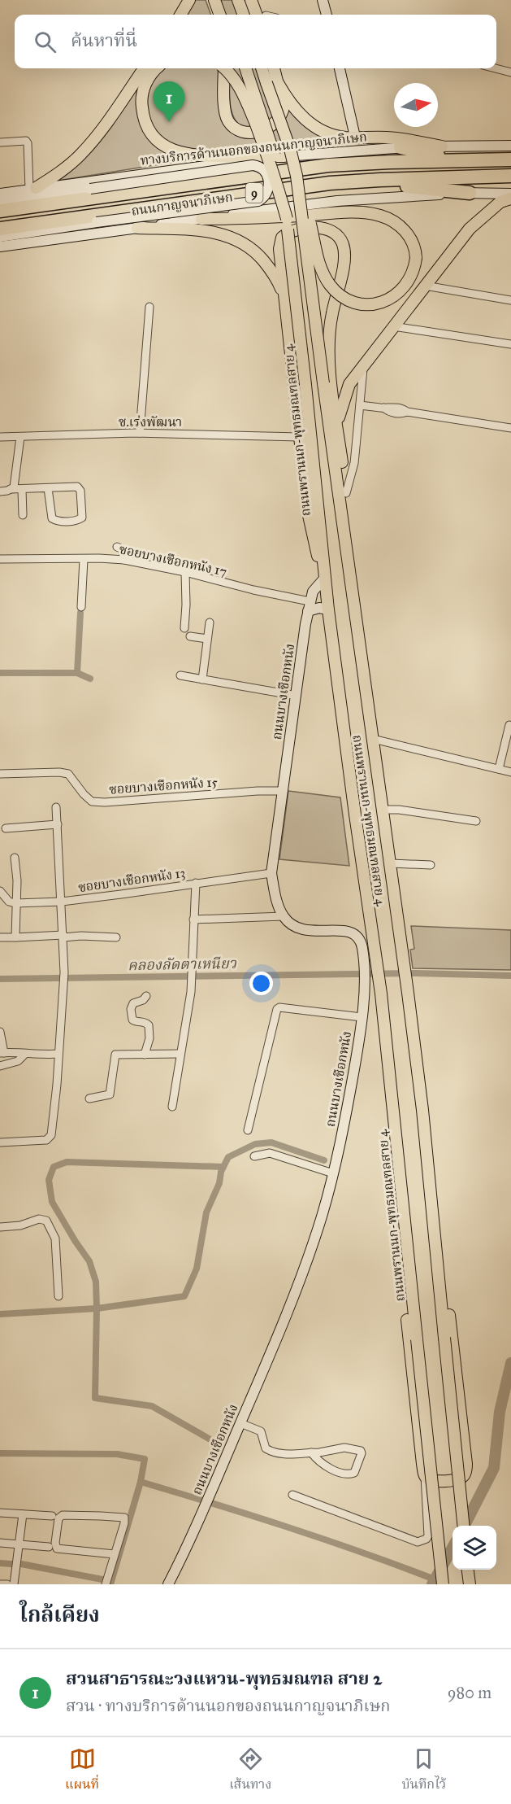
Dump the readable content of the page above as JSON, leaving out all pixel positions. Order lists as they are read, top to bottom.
{
  "streets": {
    "highway": ["9", "ถนนกาญจนาภิเษก"],
    "main road": ["ทางบริการด้านนอกของถนนกาญจนาภิเษก", "ถนนพรานนก-พุทธมณฑลสาย 4", "ถนนบางเชือกหนัง"],
    "street": [
      "ซ.เร่งพัฒนา",
      "ซอยบางเชือกหนัง 17",
      "ซอยบางเชือกหนัง 15",
      "ซอยบางเชือกหนัง 13"
    ]
  },
  "crossings": [
    ["ถนนพรานนก-พุทธมณฑลสาย 4", "ถนนบางเชือกหนัง"],
    ["ซอยบางเชือกหนัง 17", "ถนนบางเชือกหนัง"],
    ["ถนนบางเชือกหนัง", "ซอยบางเชือกหนัง 15"],
    ["ถนนบางเชือกหนัง", "ซอยบางเชือกหนัง 13"]
  ],
  "water": ["คลองลัดตาเหนียว"],
  "north": "right",
  "page": {
    "search": "ค้นหาที่นี่",
    "pins": "1",
    "heading": "ใกล้เคียง",
    "list": [
      {
        "mark": "1",
        "name": "สวนสาธารณะวงแหวน-พุทธมณฑล สาย 2",
        "note": "สวน · ทางบริการด้านนอกของถนนกาญจนาภิเษก",
        "value": "980 m"
      }
    ],
    "nav": ["แผนที่", "เส้นทาง", "บันทึกไว้"]
  }
}
